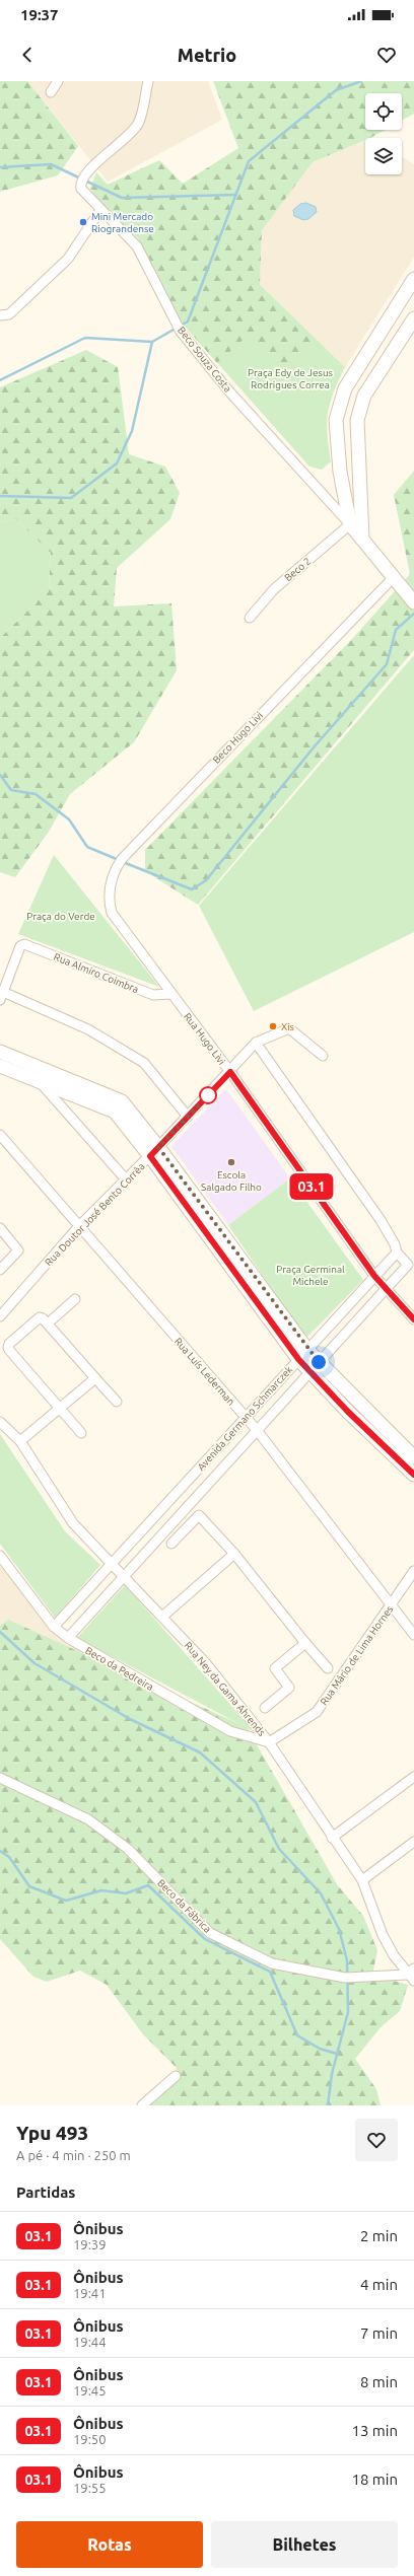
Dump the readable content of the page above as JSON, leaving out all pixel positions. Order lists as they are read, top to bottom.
{
  "streets": {
    "street": [
      "Beco Souza Costa",
      "Beco 2",
      "Beco Hugo Livi",
      "Rua Almiro Coimbra",
      "Rua Hugo Livi",
      "Rua Doutor José Bento Corrêa",
      "Rua Luís Lederman",
      "Avenida Germano Schmarczek",
      "Rua Mário de Lima Hornes",
      "Beco da Pedreira",
      "Rua Ney da Gama Ahrends",
      "Beco da Fábrica"
    ]
  },
  "crossings": [
    ["Beco Souza Costa", "Beco 2"],
    ["Beco Souza Costa", "Beco Hugo Livi"],
    ["Beco Hugo Livi", "Rua Hugo Livi"],
    ["Rua Almiro Coimbra", "Rua Hugo Livi"],
    ["Rua Hugo Livi", "Rua Doutor José Bento Corrêa"],
    ["Rua Hugo Livi", "Avenida Germano Schmarczek"],
    ["Rua Doutor José Bento Corrêa", "Rua Luís Lederman"],
    ["Rua Luís Lederman", "Avenida Germano Schmarczek"],
    ["Rua Luís Lederman", "Rua Mário de Lima Hornes"],
    ["Avenida Germano Schmarczek", "Beco da Pedreira"],
    ["Avenida Germano Schmarczek", "Rua Ney da Gama Ahrends"],
    ["Rua Mário de Lima Hornes", "Beco da Pedreira"],
    ["Rua Mário de Lima Hornes", "Rua Ney da Gama Ahrends"],
    ["Beco da Pedreira", "Rua Ney da Gama Ahrends"],
    ["Rua Ney da Gama Ahrends", "Beco da Fábrica"]
  ],
  "parks": ["Praça Edy de Jesus Rodrigues Correa", "Praça do Verde", "Praça Germinal Michele"],
  "places": ["Mini Mercado Riograndense", "Xis", "Escola Salgado Filho"],
  "lines": ["bus line 03.1"],
  "page": {
    "status": "19:37",
    "header": "Metrio",
    "on_map": "03.1",
    "heading": [
      ["Ypu 493", "A pé · 4 min · 250 m"],
      "Partidas"
    ],
    "list": [
      {
        "mark": "03.1",
        "name": "Ônibus",
        "note": "19:39",
        "value": "2 min"
      },
      {
        "mark": "03.1",
        "name": "Ônibus",
        "note": "19:41",
        "value": "4 min"
      },
      {
        "mark": "03.1",
        "name": "Ônibus",
        "note": "19:44",
        "value": "7 min"
      },
      {
        "mark": "03.1",
        "name": "Ônibus",
        "note": "19:45",
        "value": "8 min"
      },
      {
        "mark": "03.1",
        "name": "Ônibus",
        "note": "19:50",
        "value": "13 min"
      },
      {
        "mark": "03.1",
        "name": "Ônibus",
        "note": "19:55",
        "value": "18 min"
      }
    ],
    "buttons": ["Rotas", "Bilhetes"]
  }
}
